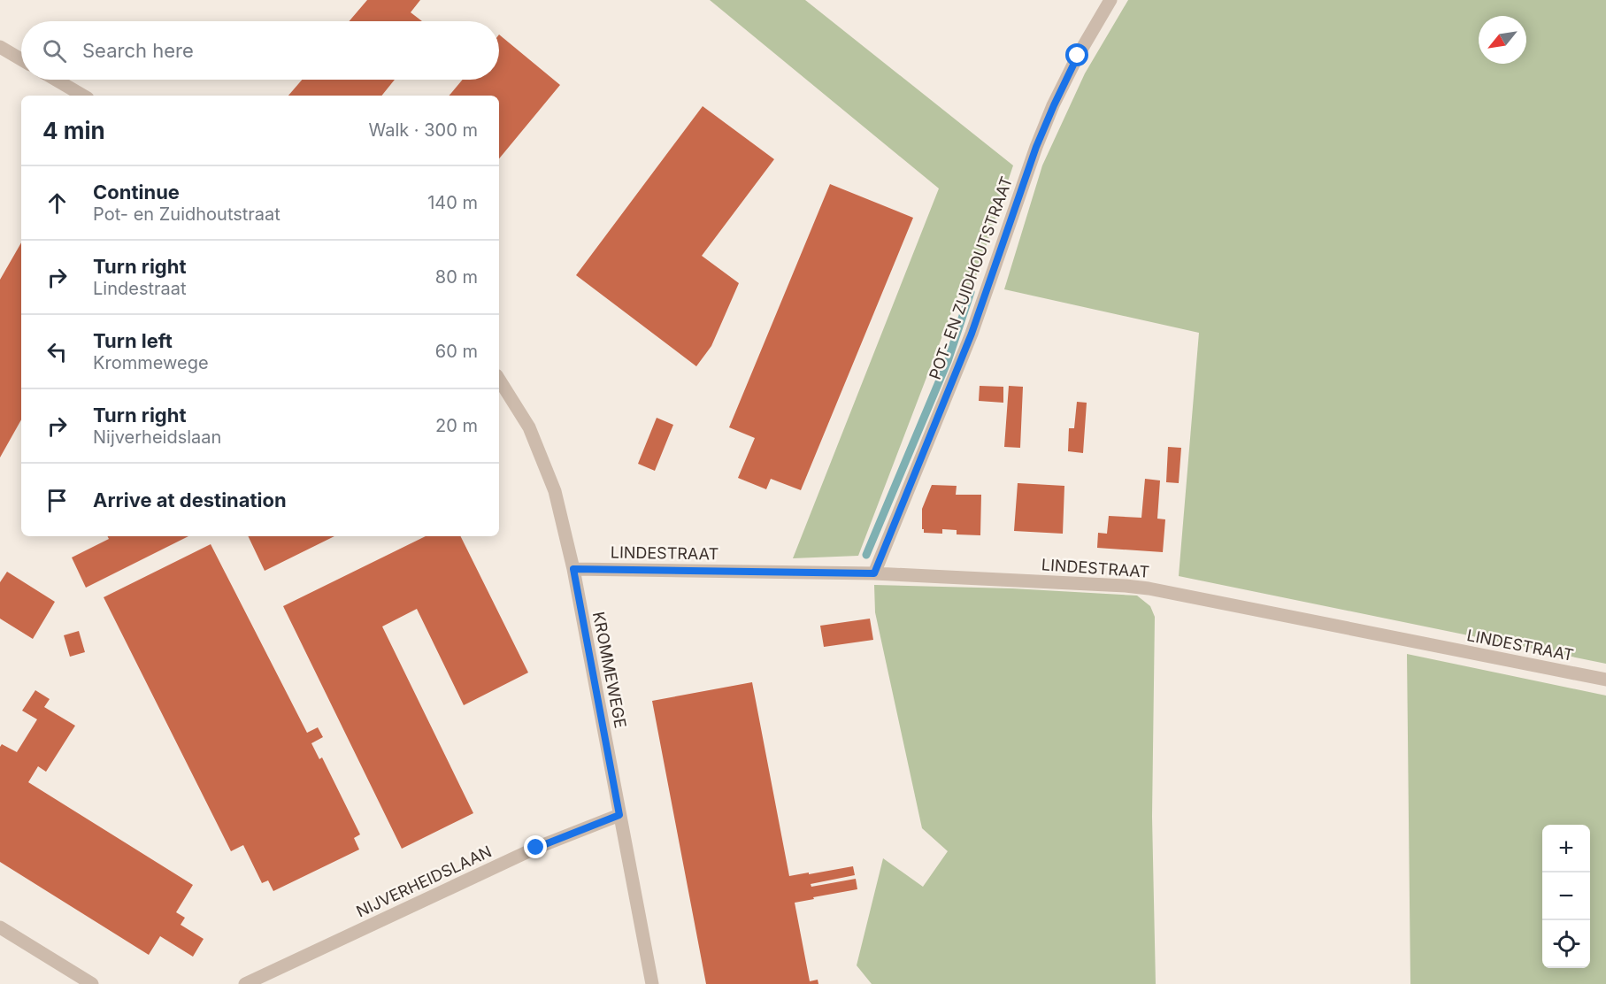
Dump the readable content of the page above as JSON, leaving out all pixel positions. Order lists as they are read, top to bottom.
{
  "streets": {
    "street": [
      "POT- EN ZUIDHOUTSTRAAT",
      "LINDESTRAAT",
      "KROMMEWEGE",
      "NIJVERHEIDSLAAN"
    ]
  },
  "crossings": [
    ["POT- EN ZUIDHOUTSTRAAT", "LINDESTRAAT"],
    ["LINDESTRAAT", "KROMMEWEGE"],
    ["KROMMEWEGE", "NIJVERHEIDSLAAN"]
  ],
  "north": "bottom left",
  "page": {
    "search": "Search here",
    "heading": ["4 min", "Walk · 300 m"],
    "list": [
      ["Continue", "Pot- en Zuidhoutstraat", "140 m"],
      ["Turn right", "Lindestraat", "80 m"],
      ["Turn left", "Krommewege", "60 m"],
      ["Turn right", "Nijverheidslaan", "20 m"],
      "Arrive at destination"
    ],
    "map_buttons": ["+", "−"]
  }
}
